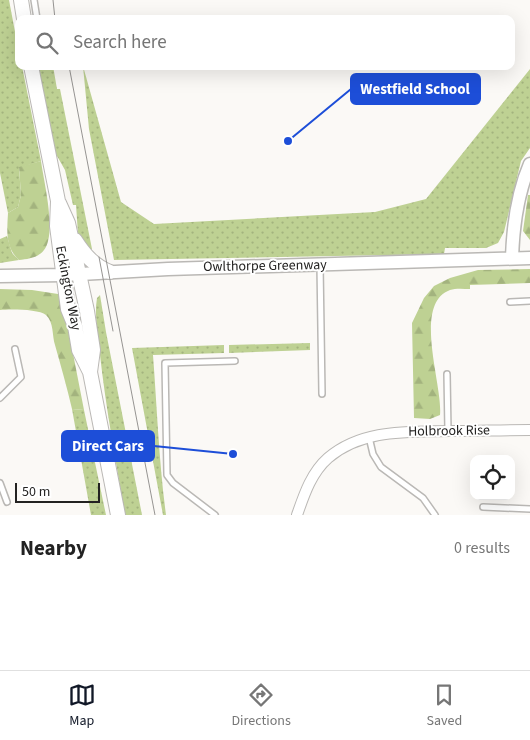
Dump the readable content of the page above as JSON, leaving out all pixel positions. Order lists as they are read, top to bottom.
{
  "streets": {
    "main road": ["Eckington Way"],
    "street": ["Owlthorpe Greenway", "Holbrook Rise"]
  },
  "crossings": [
    ["Owlthorpe Greenway", "Eckington Way"]
  ],
  "places": ["Westfield School", "Direct Cars"],
  "scale_bar": "50 m",
  "page": {
    "search": "Search here",
    "scale": "50 m",
    "heading": ["Nearby", "0 results"],
    "nav": ["Map", "Directions", "Saved"]
  }
}
